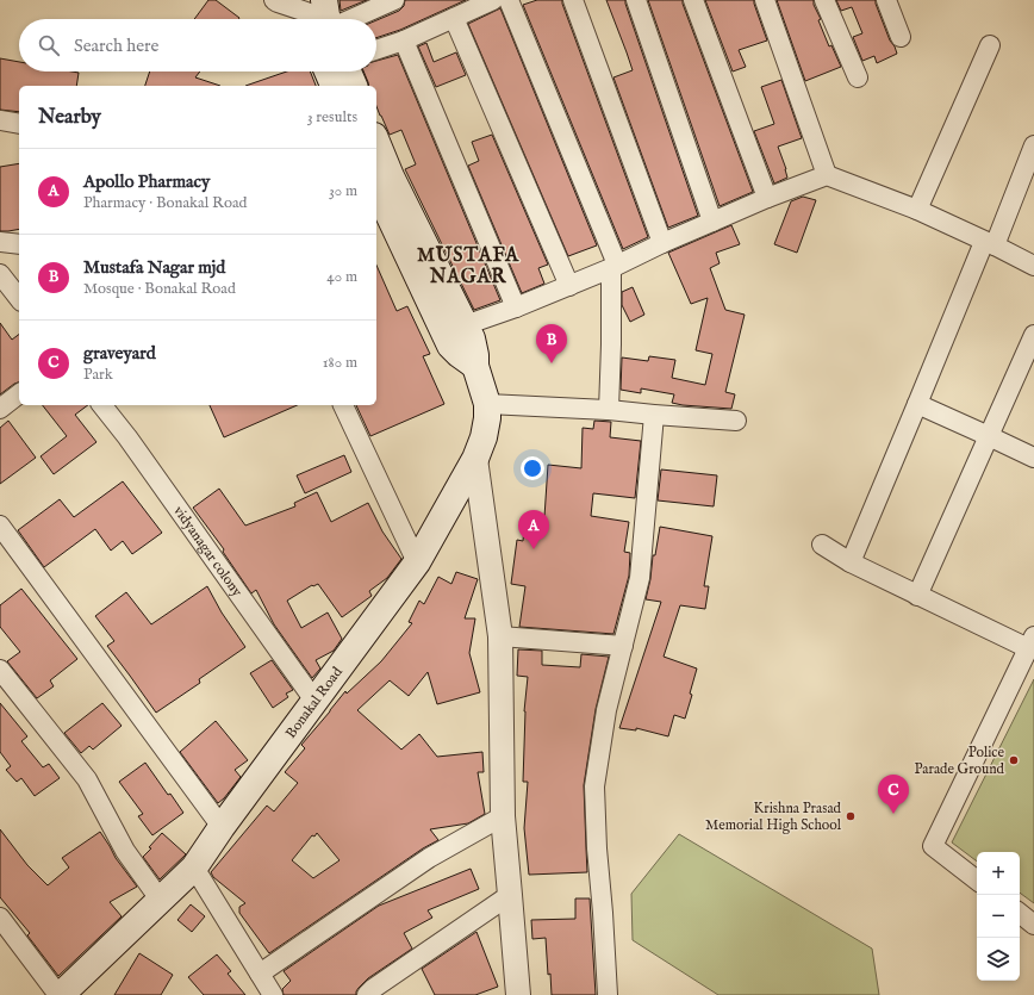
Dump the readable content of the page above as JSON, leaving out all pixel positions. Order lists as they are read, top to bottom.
{
  "streets": {
    "main road": ["Bonakal Road"],
    "street": ["vidyanagar colony"]
  },
  "crossings": [
    ["vidyanagar colony", "Bonakal Road"]
  ],
  "districts": ["MUSTAFA NAGAR"],
  "places": ["Police Parade Ground", "Krishna Prasad Memorial High School"],
  "page": {
    "search": "Search here",
    "heading": ["Nearby", "3 results"],
    "list": [
      {
        "mark": "A",
        "name": "Apollo Pharmacy",
        "note": "Pharmacy · Bonakal Road",
        "value": "30 m"
      },
      {
        "mark": "B",
        "name": "Mustafa Nagar mjd",
        "note": "Mosque · Bonakal Road",
        "value": "40 m"
      },
      {
        "mark": "C",
        "name": "graveyard",
        "note": "Park",
        "value": "180 m"
      }
    ],
    "pins": ["B", "A", "C"],
    "map_buttons": ["+", "−"]
  }
}
